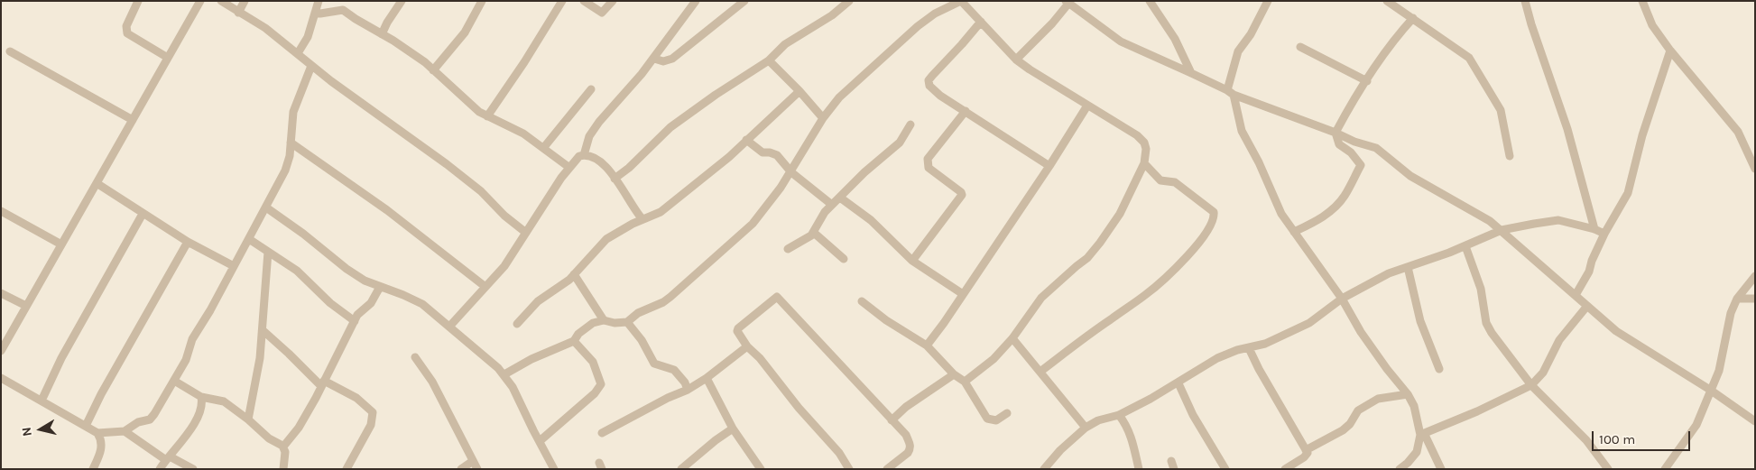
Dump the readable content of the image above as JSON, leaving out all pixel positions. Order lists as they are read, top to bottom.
{
  "scale_bar": "100 m",
  "north": "left"
}
